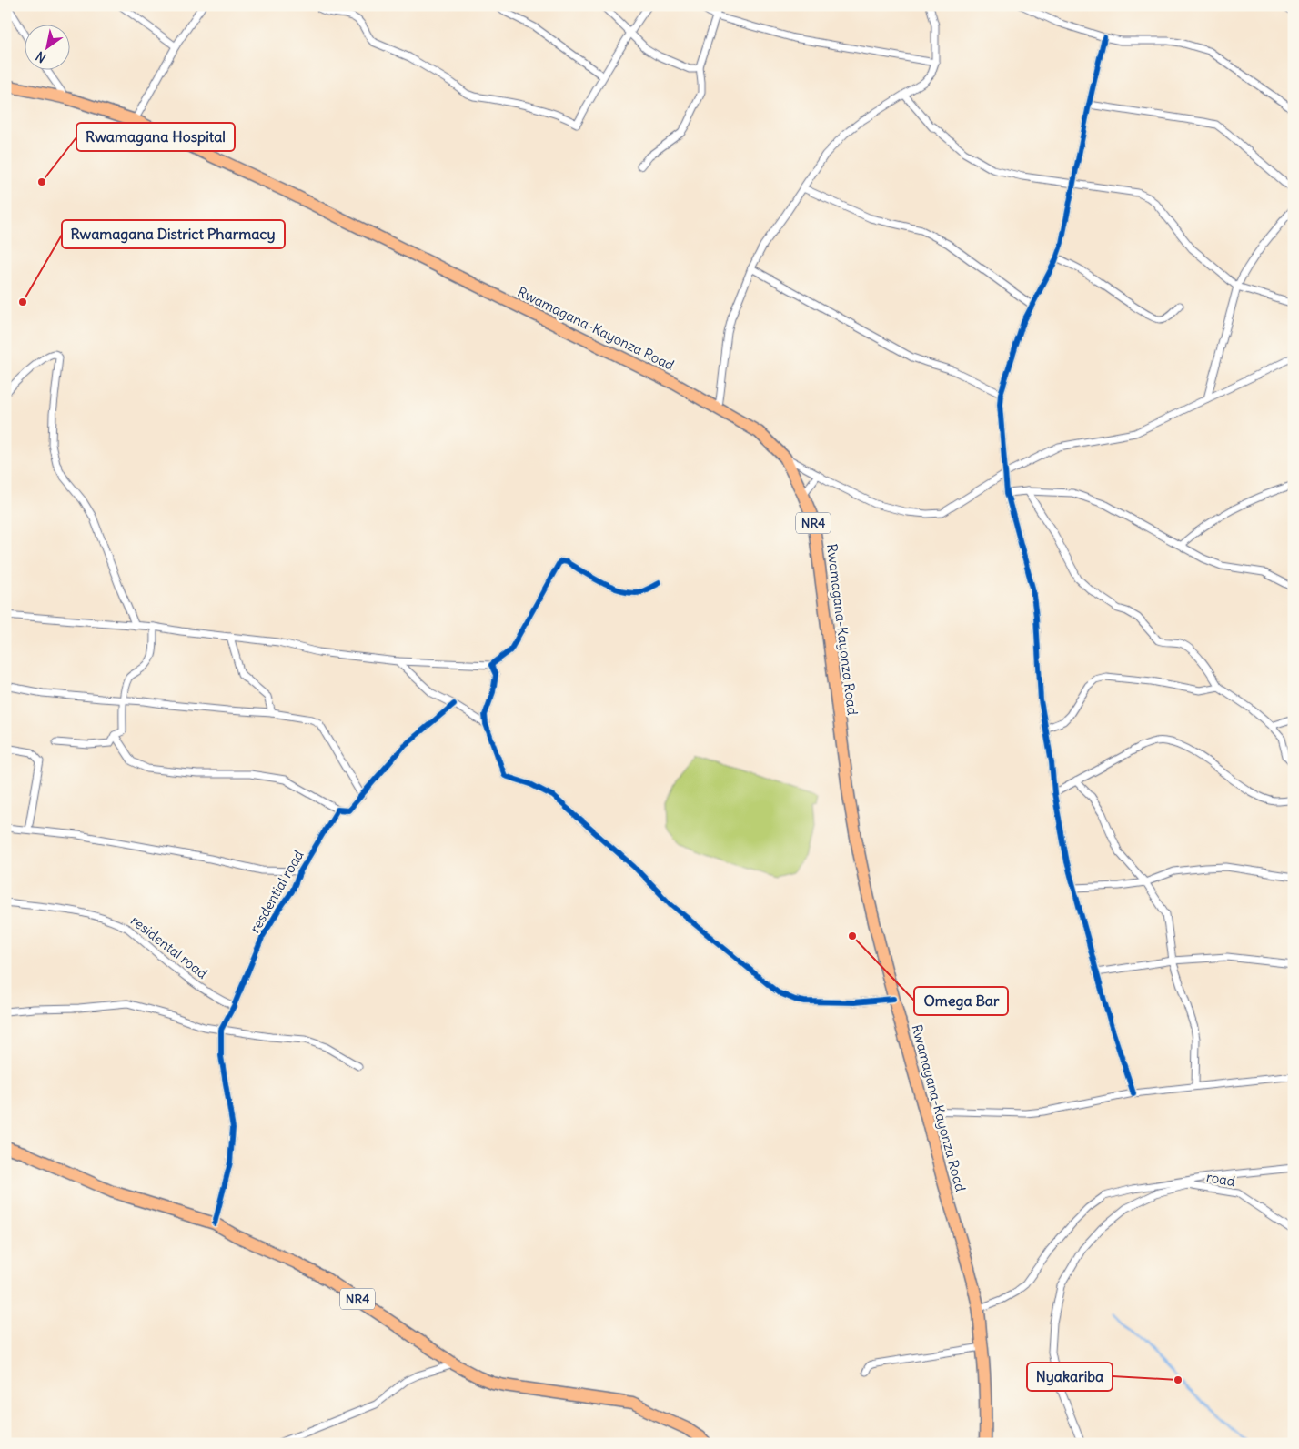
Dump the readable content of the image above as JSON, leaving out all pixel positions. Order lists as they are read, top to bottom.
{
  "streets": {
    "highway": ["Rwamagana-Kayonza Road", "NR4"],
    "street": ["resdential road", "residental road", "road"]
  },
  "crossings": [
    ["NR4", "resdential road"],
    ["resdential road", "residental road"]
  ],
  "places": [
    "Rwamagana Hospital",
    "Rwamagana District Pharmacy",
    "Omega Bar",
    "Nyakariba"
  ],
  "north": "bottom left"
}
